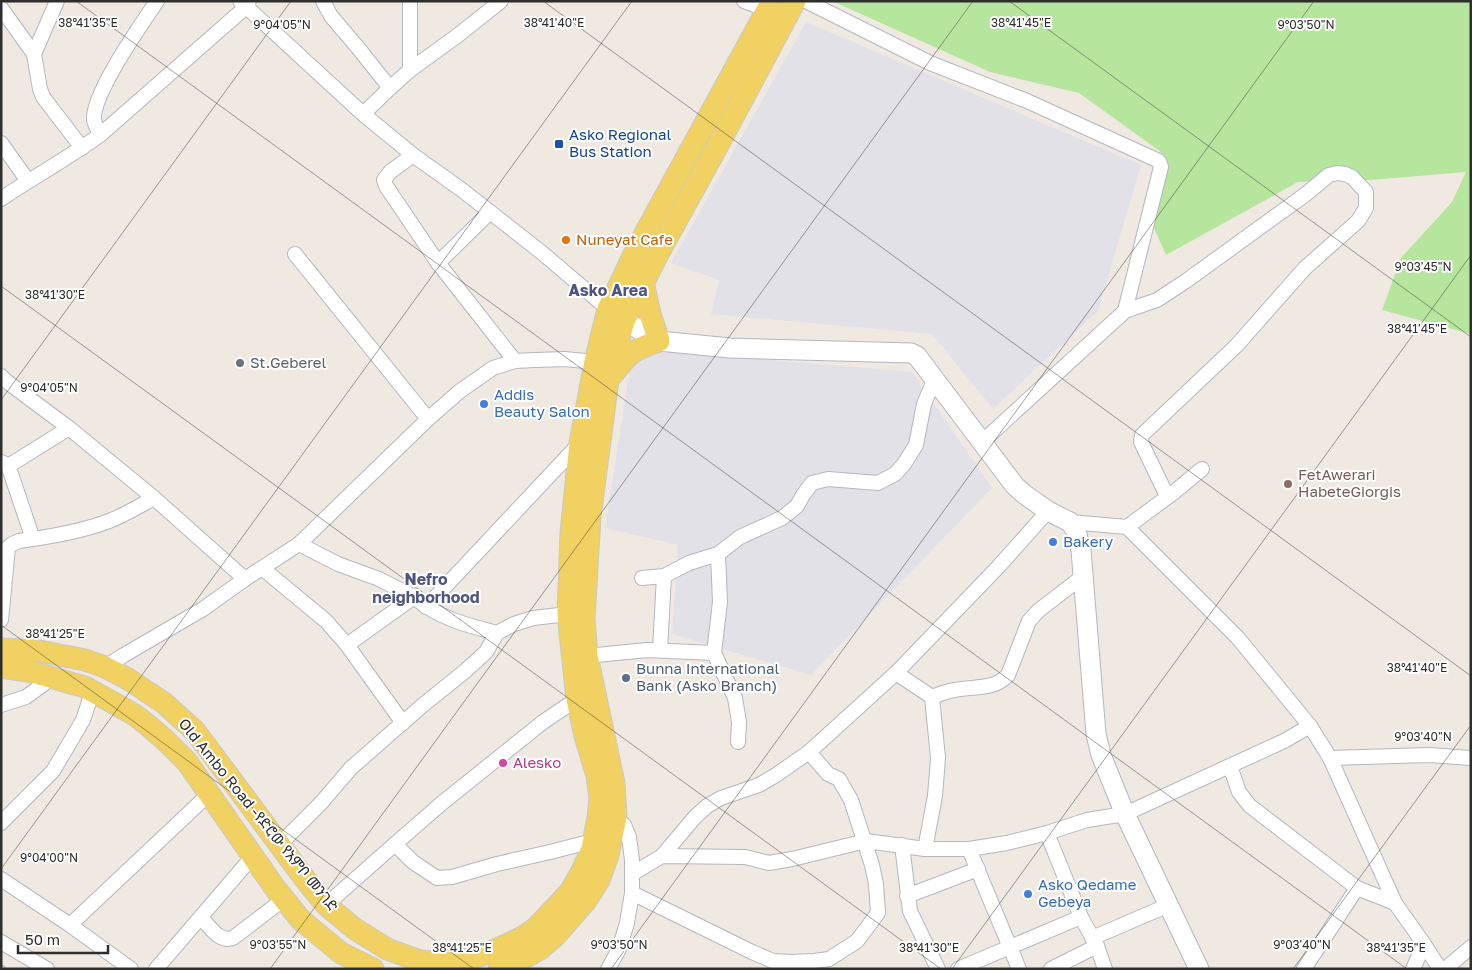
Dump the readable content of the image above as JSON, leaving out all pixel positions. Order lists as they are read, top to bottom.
{
  "streets": {
    "main road": ["Old Ambo Road -የድሮው የአምቦ መንገድ"]
  },
  "districts": ["Asko Area", "Nefro neighborhood"],
  "places": {
    "transit": ["Asko Regional Bus Station"],
    "other": [
      "Nuneyat Cafe",
      "St.Geberel",
      "Addis Beauty Salon",
      "FetAwerari HabeteGiorgis",
      "Bakery",
      "Bunna International Bank (Asko Branch)",
      "Alesko",
      "Asko Qedame Gebeya"
    ]
  },
  "scale_bar": "50 m",
  "coordinates": [
    "38°41'35\"E",
    "38°41'40\"E",
    "38°41'45\"E",
    "9°04'05\"N",
    "9°03'50\"N",
    "9°03'45\"N",
    "38°41'30\"E",
    "38°41'25\"E",
    "9°03'40\"N",
    "9°04'00\"N",
    "9°03'55\"N"
  ]
}
